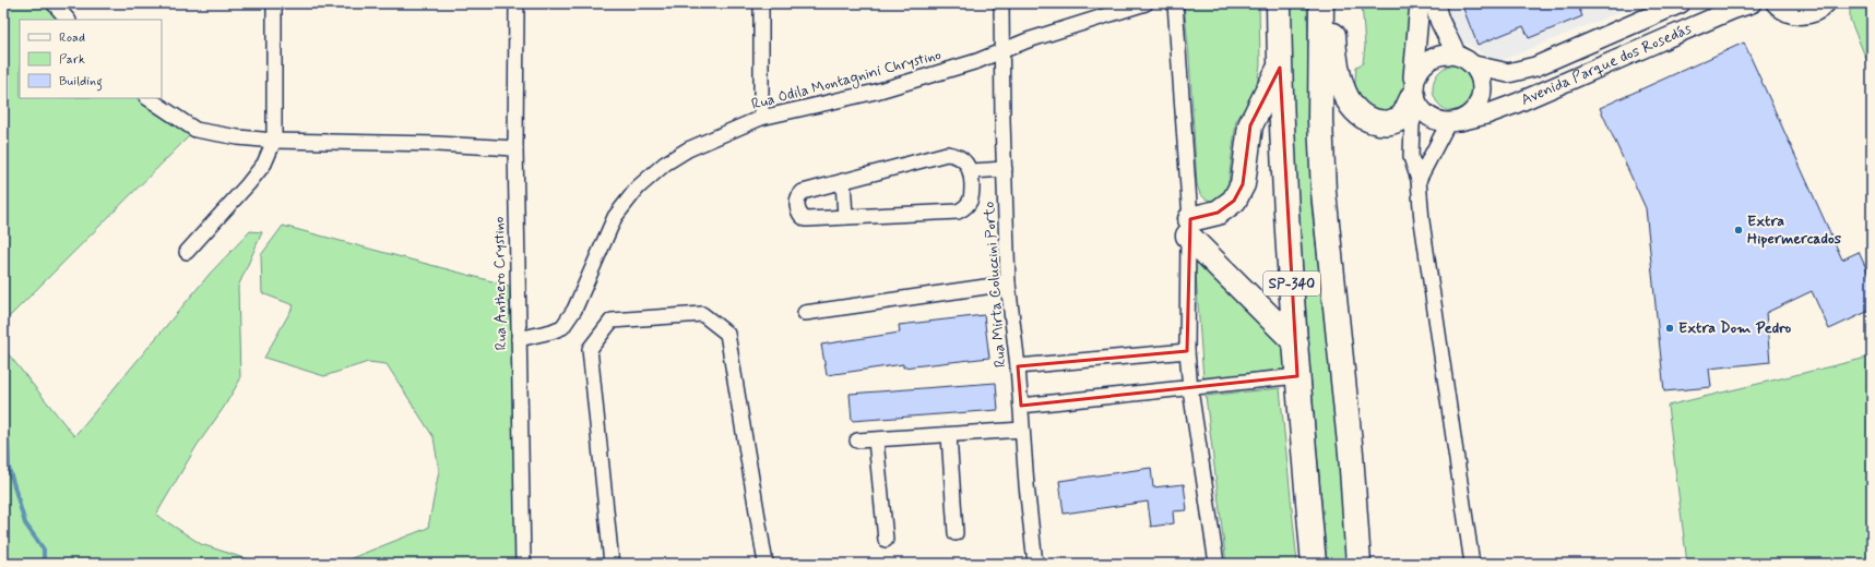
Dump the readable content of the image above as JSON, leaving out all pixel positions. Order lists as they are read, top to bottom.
{
  "streets": {
    "highway": ["SP-340"],
    "street": [
      "Avenida Parque dos Rosedás",
      "Rua Odila Montagnini Chrystino",
      "Rua Anthero Crystino",
      "Rua Mirta Coluccini Porto"
    ]
  },
  "crossings": [
    ["Rua Odila Montagnini Chrystino", "Rua Anthero Crystino"],
    ["Rua Odila Montagnini Chrystino", "Rua Mirta Coluccini Porto"]
  ],
  "places": ["Extra Hipermercados", "Extra Dom Pedro"],
  "legend": ["Road", "Park", "Building"]
}
